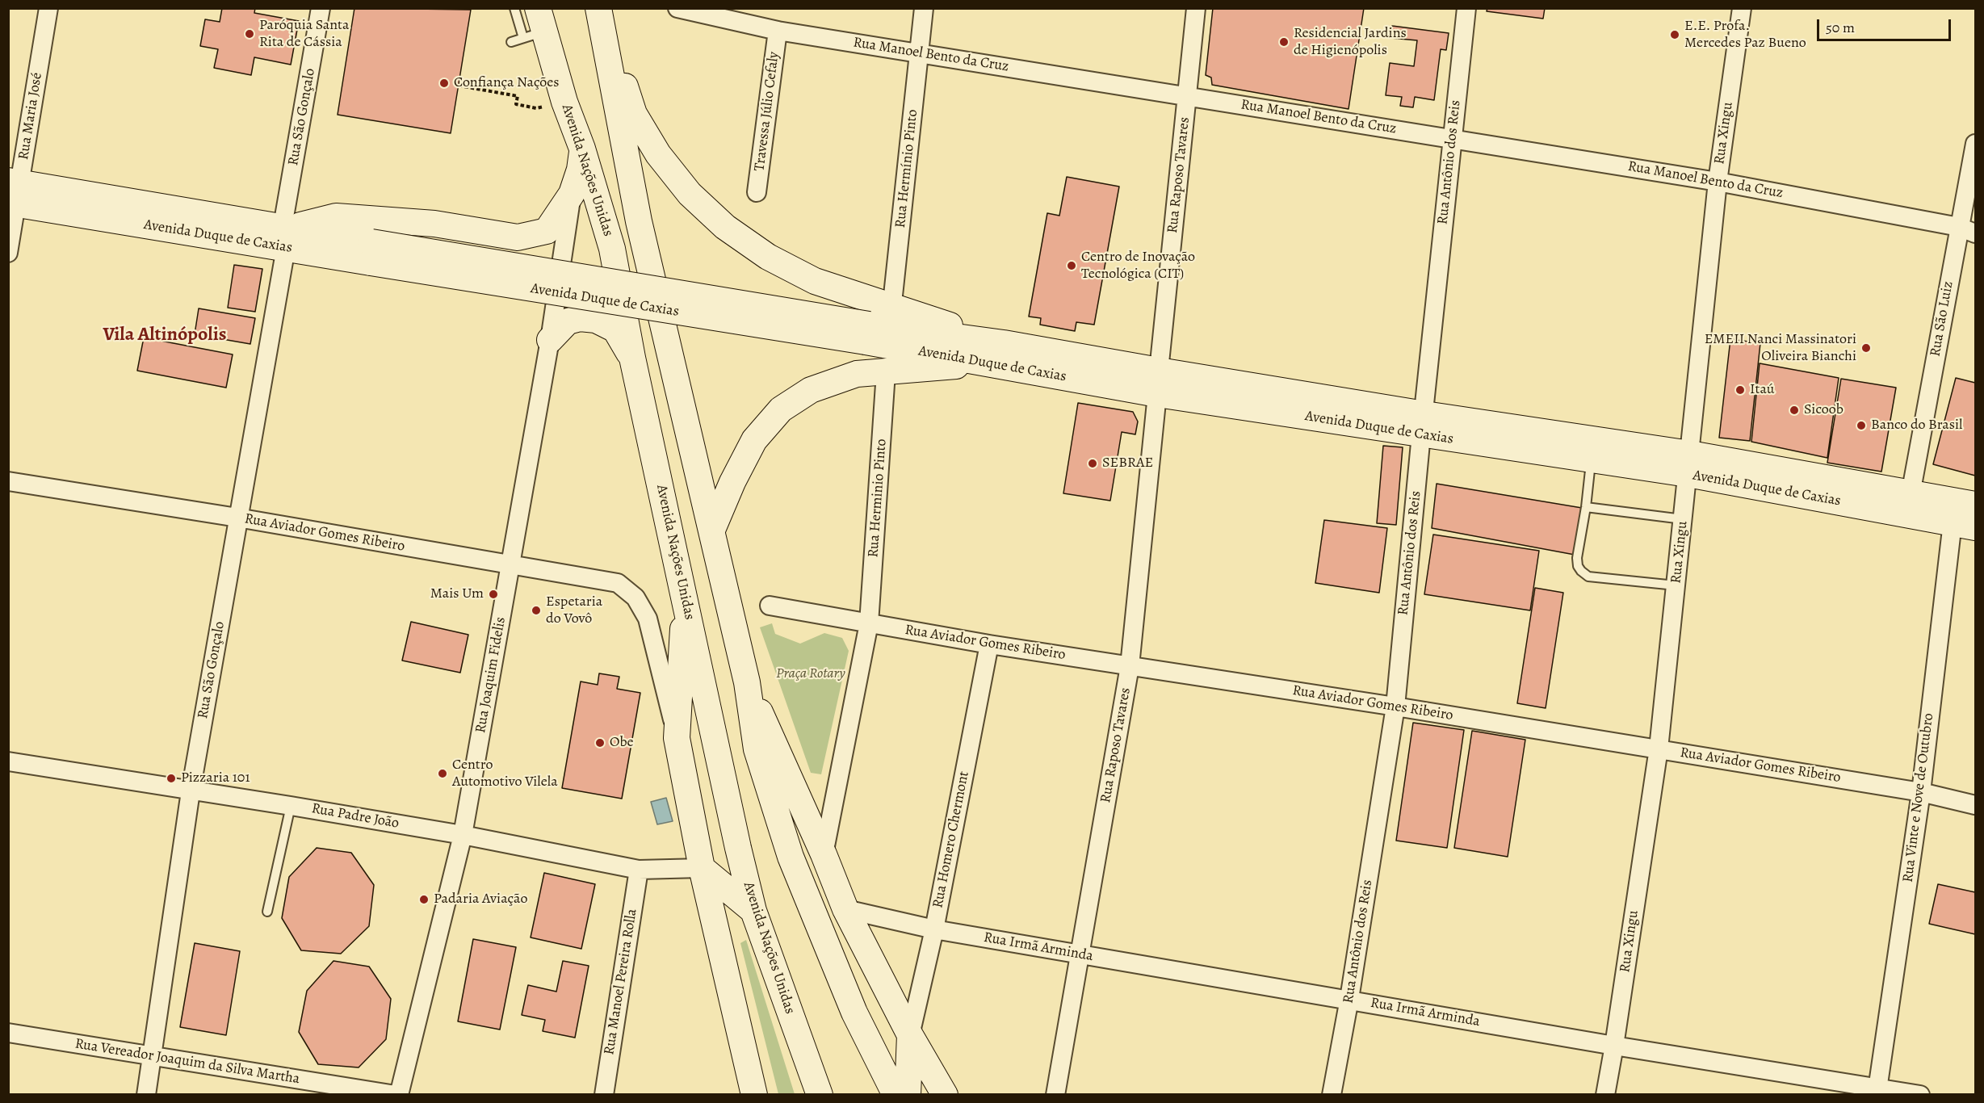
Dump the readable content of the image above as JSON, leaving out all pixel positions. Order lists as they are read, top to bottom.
{
  "streets": {
    "main road": ["Avenida Nações Unidas", "Avenida Duque de Caxias"],
    "street": [
      "Rua Manoel Bento da Cruz",
      "Travessa Júlio Cefaly",
      "Rua Maria José",
      "Rua São Gonçalo",
      "Rua Xingu",
      "Rua Antônio dos Reis",
      "Rua Hermínio Pinto",
      "Rua Raposo Tavares",
      "Rua São Luiz",
      "Rua Herminio Pinto",
      "Rua Aviador Gomes Ribeiro",
      "Rua Joaquim Fidelis",
      "Rua Vinte e Nove de Outubro",
      "Rua Padre João",
      "Rua Homero Chermont",
      "Rua Irmã Arminda",
      "Rua Manoel Pereira Rolla",
      "Rua Vereador Joaquim da Silva Martha"
    ]
  },
  "crossings": [
    ["Rua Manoel Bento da Cruz", "Travessa Júlio Cefaly"],
    ["Rua Manoel Bento da Cruz", "Rua Xingu"],
    ["Rua Manoel Bento da Cruz", "Rua Antônio dos Reis"],
    ["Rua Manoel Bento da Cruz", "Rua Hermínio Pinto"],
    ["Rua Manoel Bento da Cruz", "Rua Raposo Tavares"],
    ["Rua Manoel Bento da Cruz", "Rua São Luiz"],
    ["Rua Maria José", "Avenida Duque de Caxias"],
    ["Rua São Gonçalo", "Avenida Duque de Caxias"],
    ["Rua São Gonçalo", "Rua Aviador Gomes Ribeiro"],
    ["Rua São Gonçalo", "Rua Padre João"],
    ["Rua São Gonçalo", "Rua Vereador Joaquim da Silva Martha"],
    ["Rua Xingu", "Avenida Duque de Caxias"],
    ["Rua Xingu", "Rua Aviador Gomes Ribeiro"],
    ["Rua Xingu", "Rua Irmã Arminda"],
    ["Rua Antônio dos Reis", "Avenida Duque de Caxias"],
    ["Rua Antônio dos Reis", "Rua Aviador Gomes Ribeiro"],
    ["Rua Antônio dos Reis", "Rua Irmã Arminda"],
    ["Rua Hermínio Pinto", "Avenida Duque de Caxias"],
    ["Rua Raposo Tavares", "Avenida Duque de Caxias"],
    ["Rua Raposo Tavares", "Rua Aviador Gomes Ribeiro"],
    ["Rua Raposo Tavares", "Rua Irmã Arminda"],
    ["Avenida Duque de Caxias", "Rua São Luiz"],
    ["Avenida Duque de Caxias", "Rua Vinte e Nove de Outubro"],
    ["Rua Herminio Pinto", "Rua Aviador Gomes Ribeiro"],
    ["Rua Aviador Gomes Ribeiro", "Rua Joaquim Fidelis"],
    ["Rua Aviador Gomes Ribeiro", "Rua Vinte e Nove de Outubro"],
    ["Rua Aviador Gomes Ribeiro", "Rua Homero Chermont"],
    ["Rua Joaquim Fidelis", "Rua Padre João"],
    ["Rua Joaquim Fidelis", "Rua Vereador Joaquim da Silva Martha"],
    ["Rua Vinte e Nove de Outubro", "Rua Irmã Arminda"],
    ["Rua Padre João", "Rua Manoel Pereira Rolla"],
    ["Rua Homero Chermont", "Rua Irmã Arminda"]
  ],
  "districts": ["Vila Altinópolis"],
  "parks": ["Praça Rotary"],
  "places": [
    "Paróquia Santa Rita de Cássia",
    "E.E. Profa. Mercedes Paz Bueno",
    "Residencial Jardins de Higienópolis",
    "Confiança Nações",
    "Centro de Inovação Tecnológica (CIT)",
    "EMEII Nanci Massinatori Oliveira Bianchi",
    "Itaú",
    "Sicoob",
    "Banco do Brasil",
    "SEBRAE",
    "Mais Um",
    "Espetaria do Vovô",
    "Obe",
    "Centro Automotivo Vilela",
    "Pizzaria 101",
    "Padaria Aviação"
  ],
  "scale_bar": "50 m"
}
